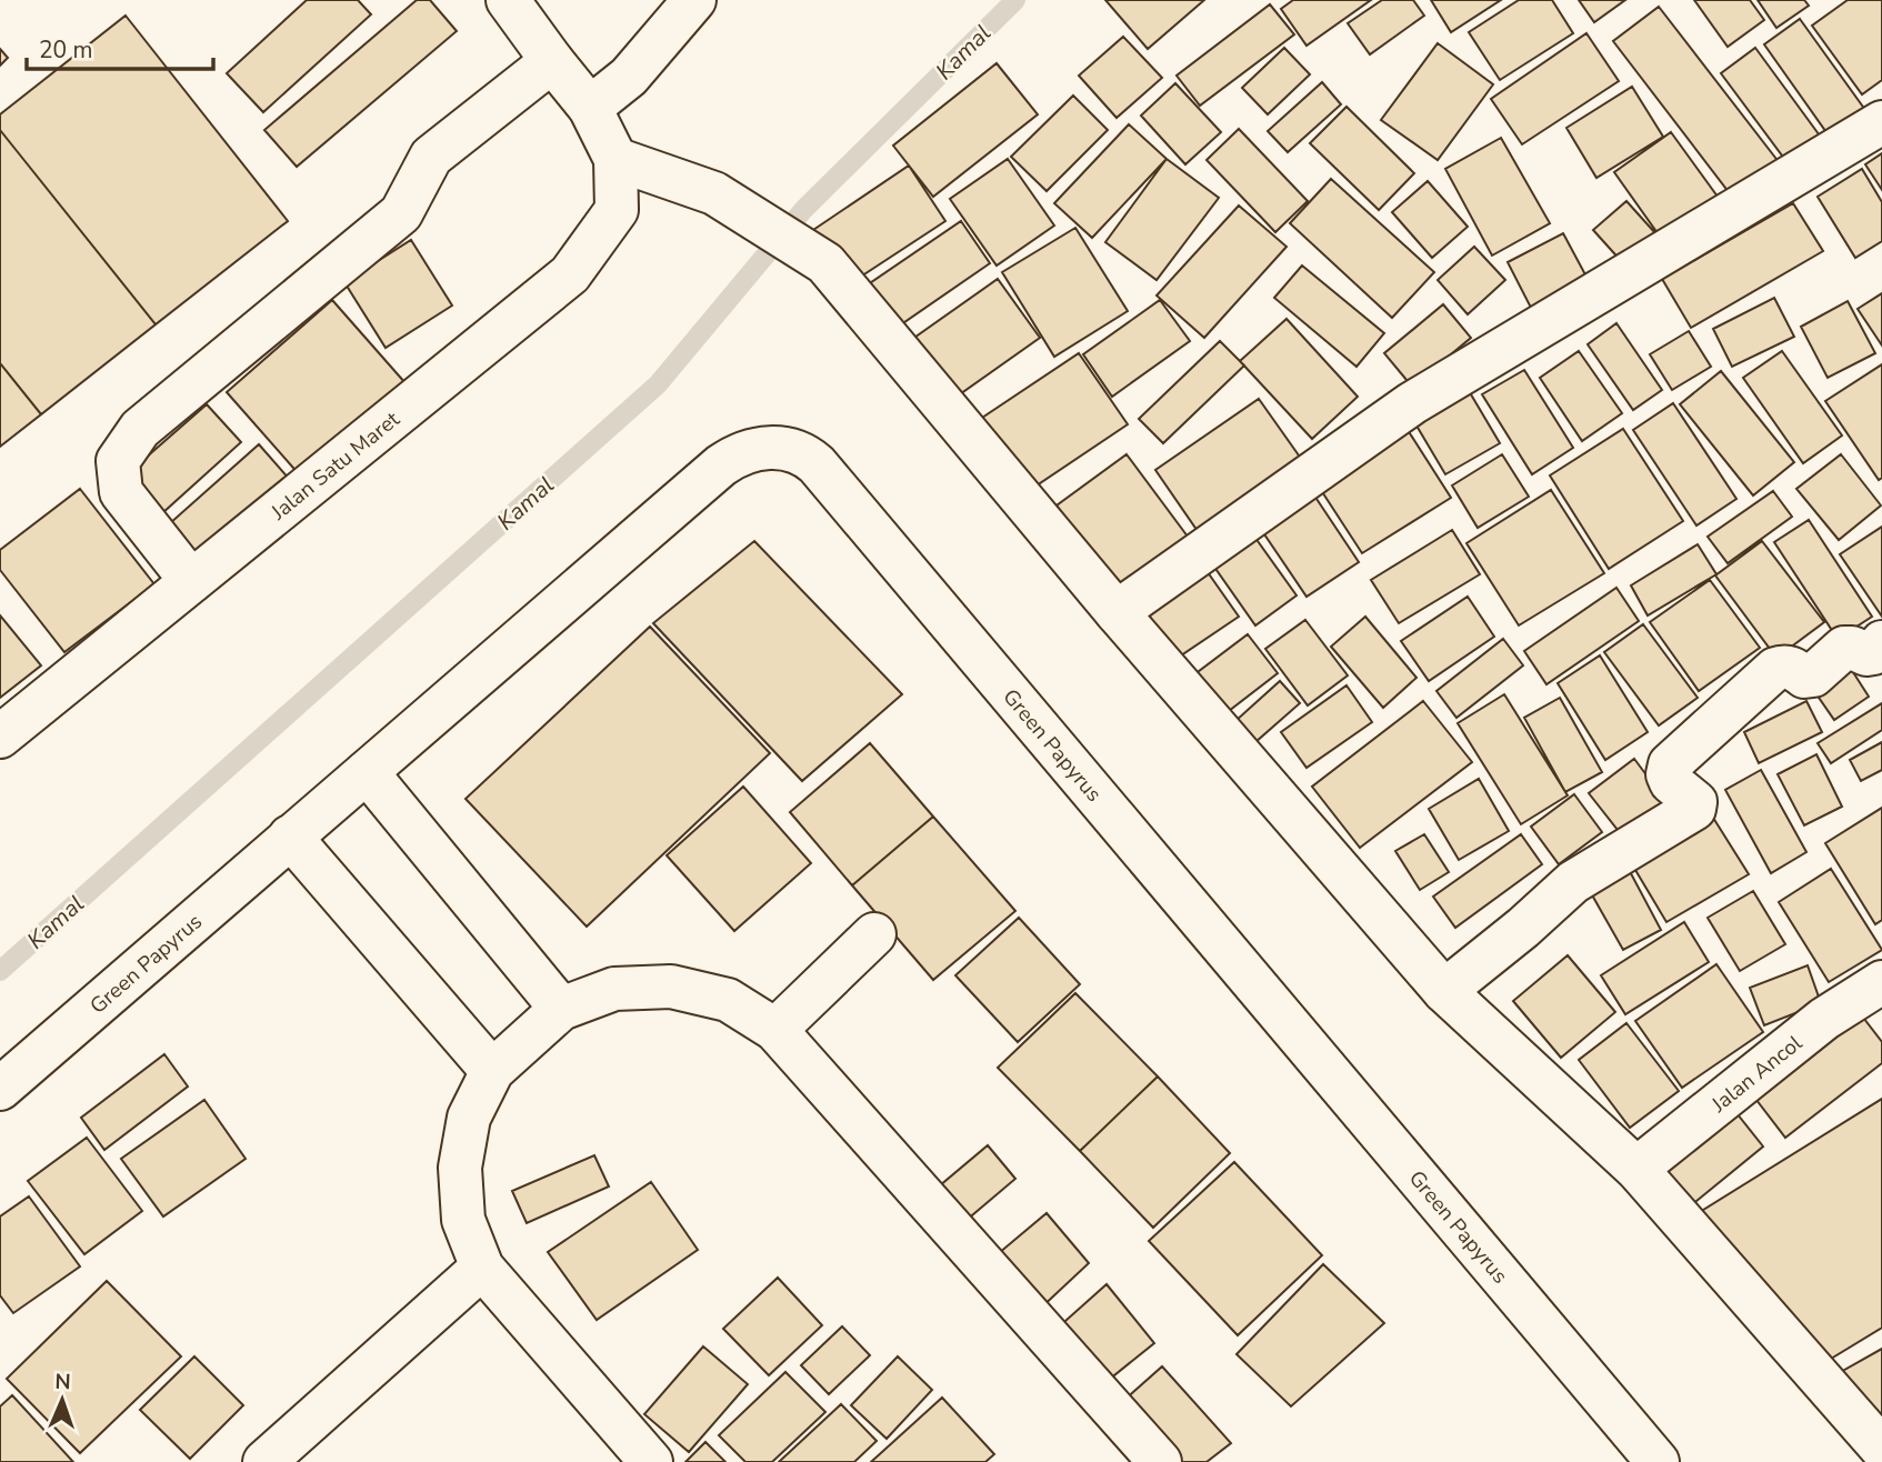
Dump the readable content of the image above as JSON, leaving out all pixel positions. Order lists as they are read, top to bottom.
{
  "streets": {
    "street": ["Jalan Satu Maret", "Green Papyrus", "Jalan Ancol"]
  },
  "water": ["Kamal"],
  "scale_bar": "20 m",
  "north": "top"
}
